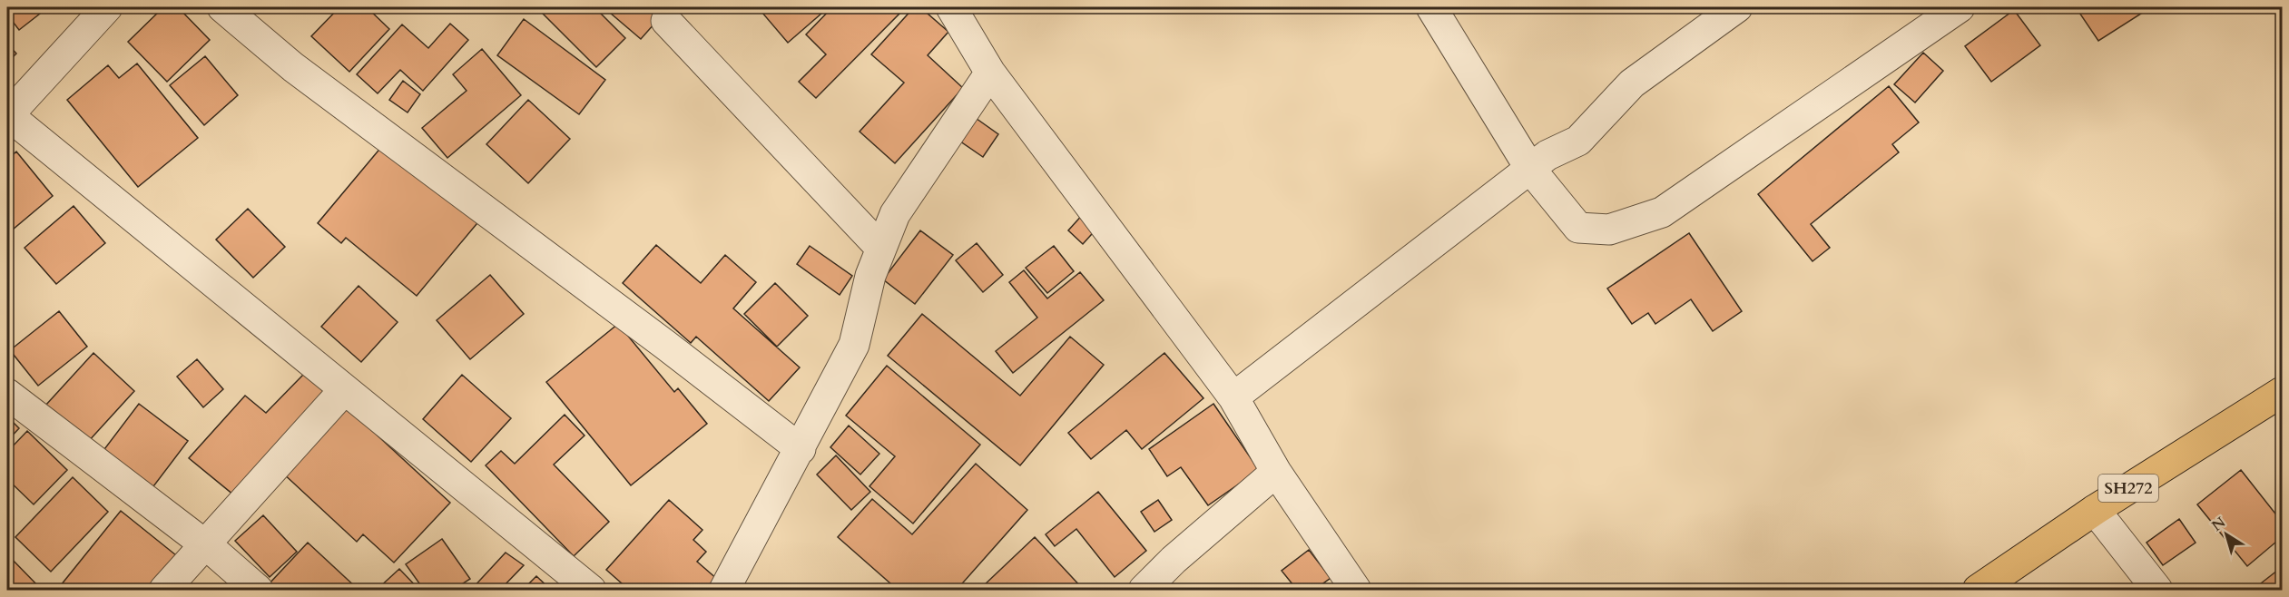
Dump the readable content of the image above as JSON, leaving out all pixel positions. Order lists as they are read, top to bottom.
{
  "streets": {
    "main road": ["SH272"]
  },
  "north": "top left"
}
